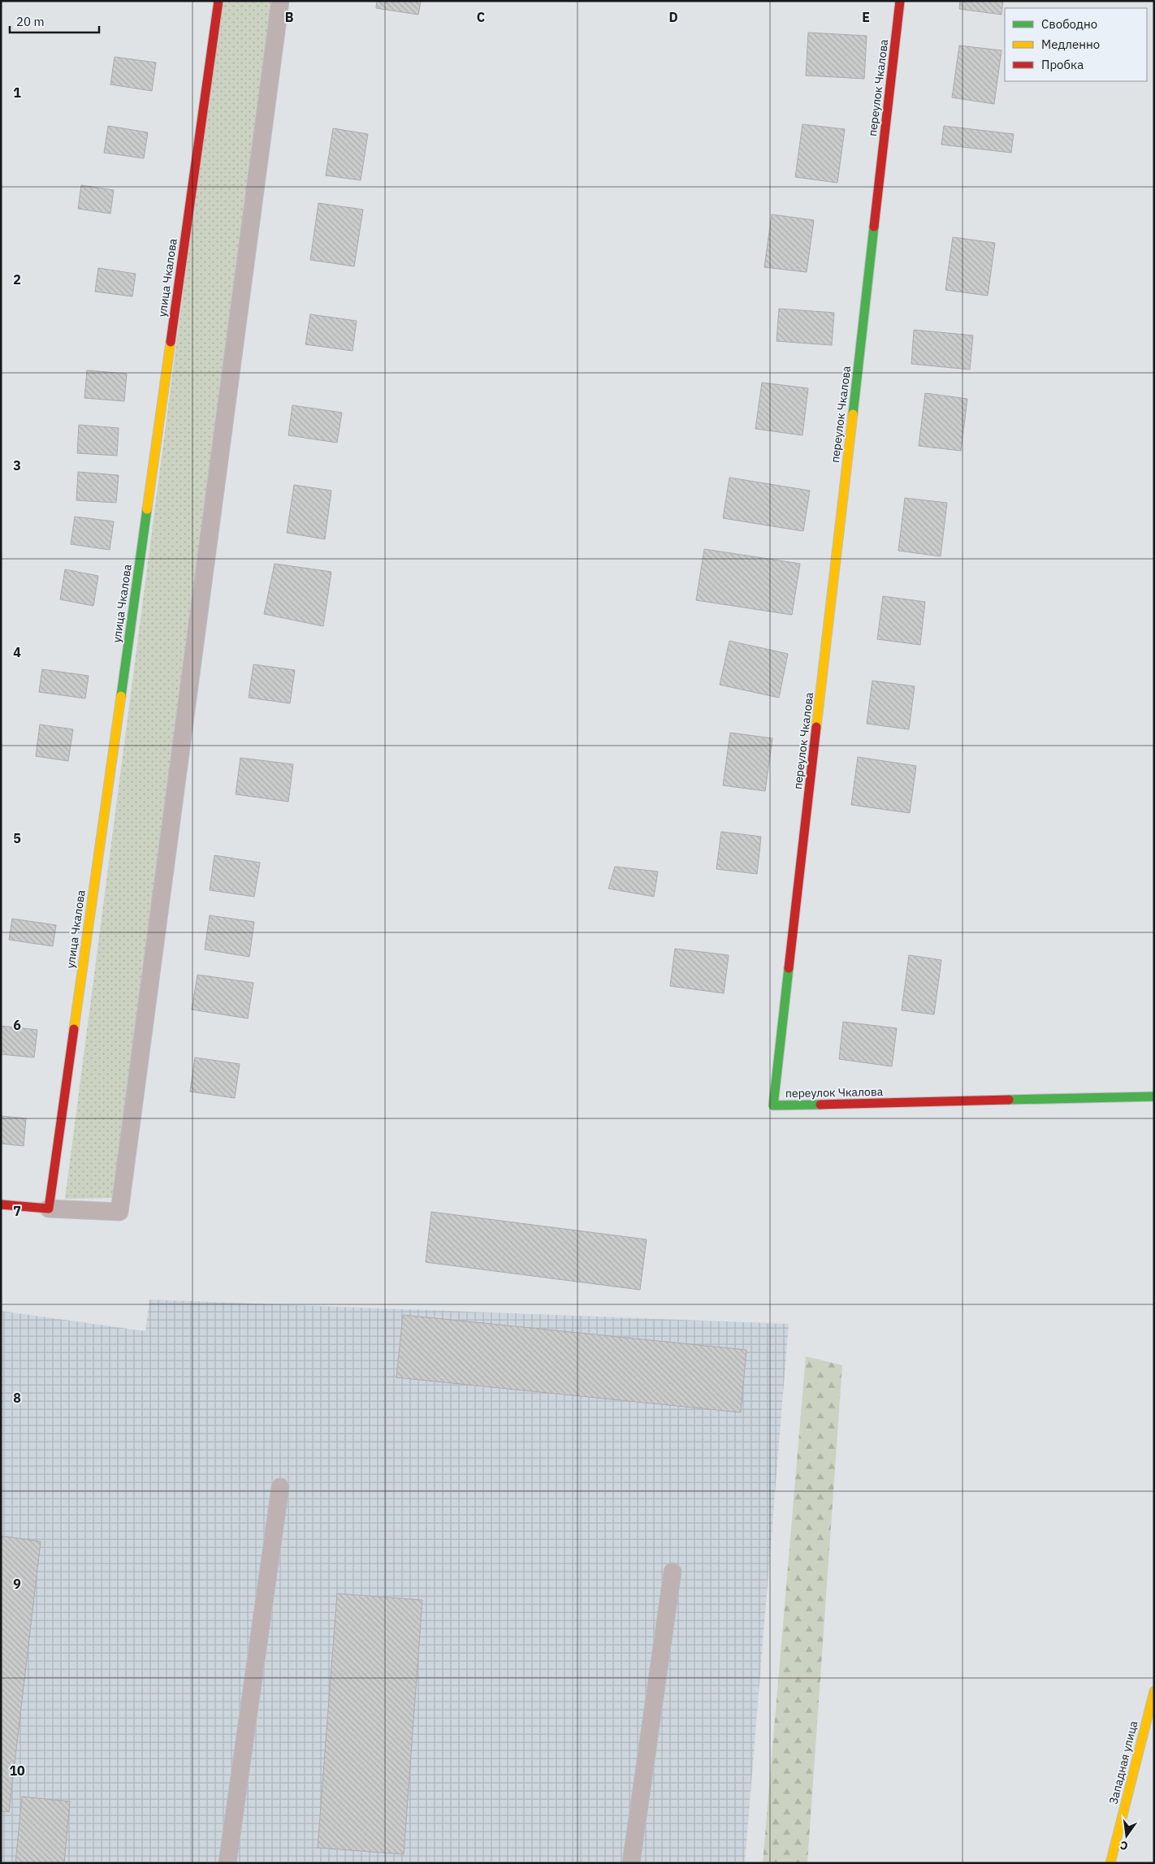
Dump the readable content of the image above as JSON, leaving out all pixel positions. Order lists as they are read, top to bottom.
{
  "streets": {
    "street": ["переулок Чкалова", "улица Чкалова", "Западная улица"]
  },
  "legend": ["Свободно", "Медленно", "Пробка"],
  "scale_bar": "20 m",
  "north": "bottom",
  "grid": {
    "columns": [
      "B",
      "C",
      "D",
      "E"
    ],
    "rows": [
      "1",
      "2",
      "3",
      "4",
      "5",
      "6",
      "7",
      "8",
      "9",
      "10"
    ]
  }
}
